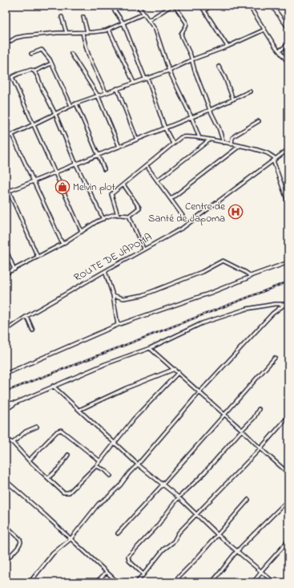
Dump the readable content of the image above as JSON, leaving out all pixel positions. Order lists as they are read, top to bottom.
{
  "streets": {
    "street": ["ROUTE DE JAPOMA"]
  },
  "places": {
    "shop": ["Melvin plot"],
    "hospital": ["Centre de Santé de Japoma"]
  }
}
